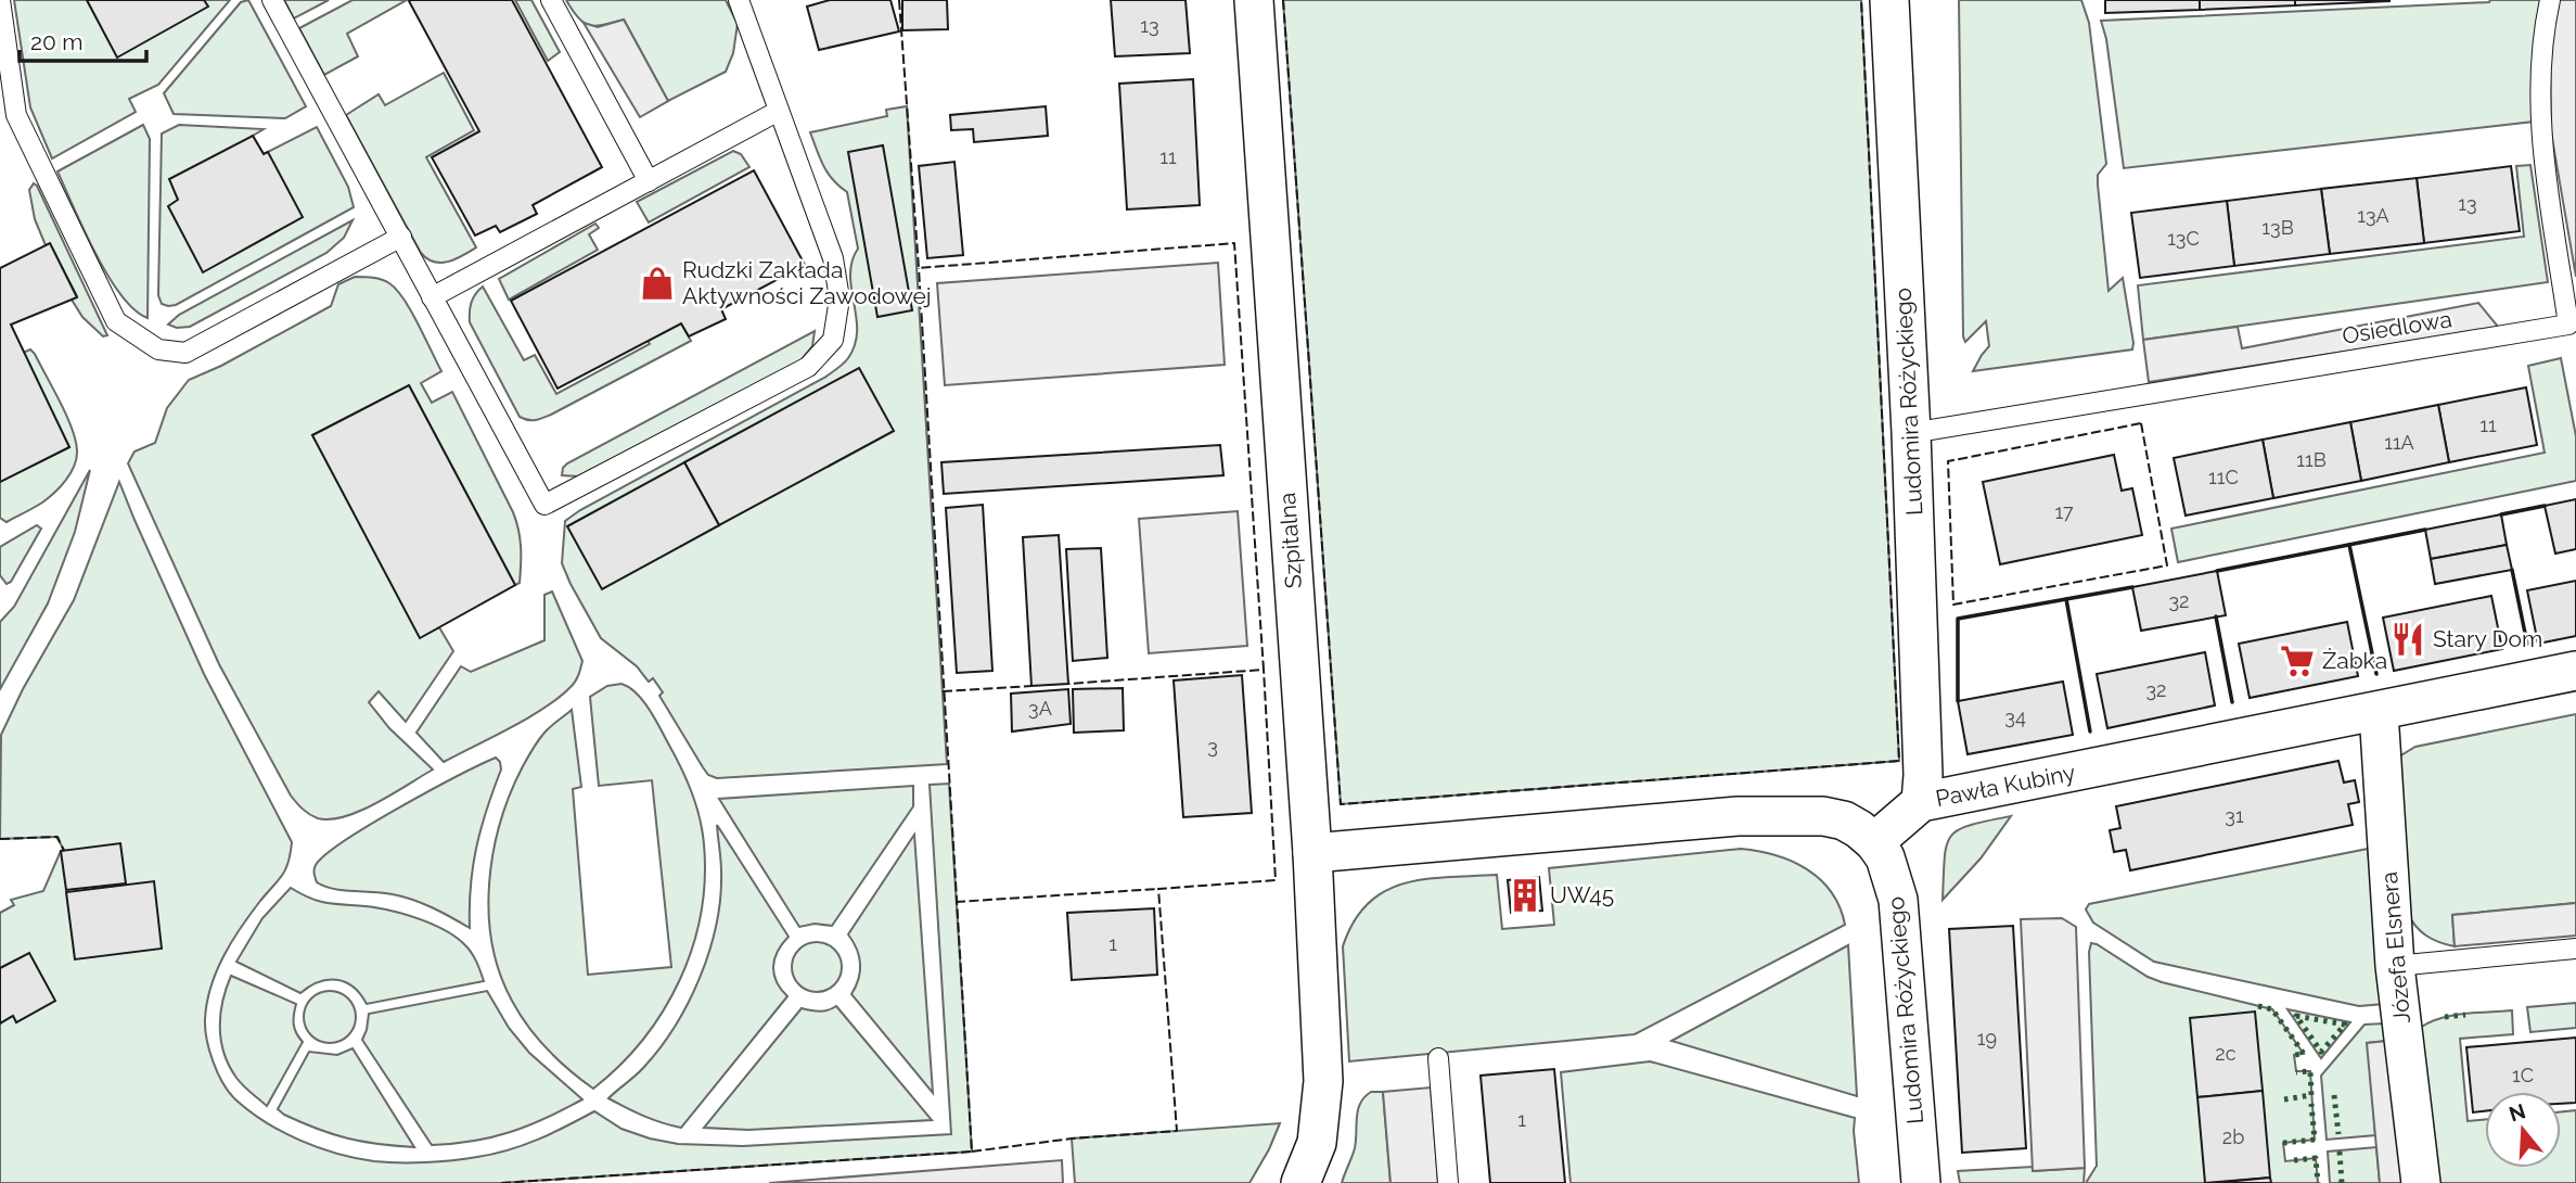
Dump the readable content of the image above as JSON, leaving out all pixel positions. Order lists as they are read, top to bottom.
{
  "streets": {
    "street": [
      "Ludomira Różyckiego",
      "Szpitalna",
      "Pawła Kubiny",
      "Józefa Elsnera"
    ],
    "lane": ["Osiedlowa"]
  },
  "crossings": [
    ["Osiedlowa", "Ludomira Różyckiego"],
    ["Ludomira Różyckiego", "Pawła Kubiny"],
    ["Pawła Kubiny", "Józefa Elsnera"]
  ],
  "places": {
    "shop": ["Rudzki Zakłada Aktywności Zawodowej"],
    "restaurant": ["Stary Dom"],
    "supermarket": ["Żabka"],
    "building": ["UW45"]
  },
  "house_numbers": [
    "13",
    "11",
    "13",
    "13A",
    "13B",
    "13C",
    "11",
    "11A",
    "11B",
    "11C",
    "17",
    "32",
    "32",
    "3A",
    "34",
    "3",
    "31",
    "1",
    "19",
    "2c",
    "1C",
    "1",
    "2b"
  ],
  "scale_bar": "20 m",
  "north": "top"
}
